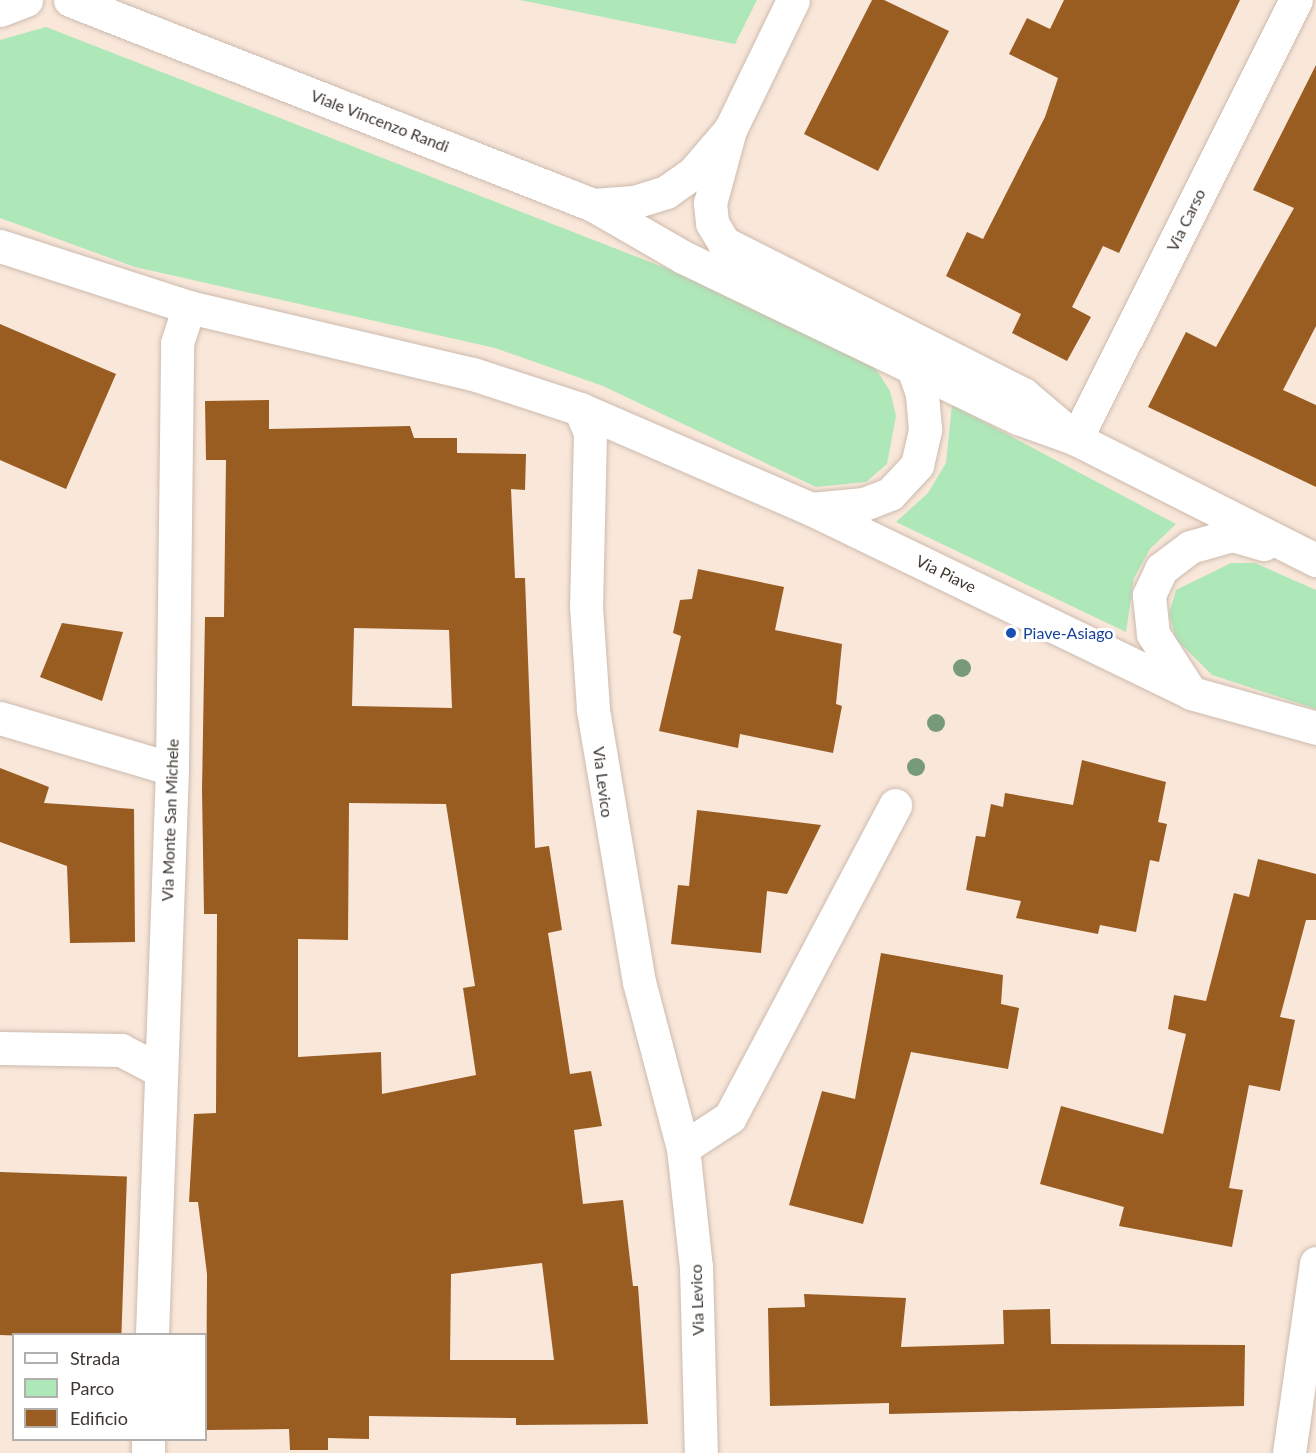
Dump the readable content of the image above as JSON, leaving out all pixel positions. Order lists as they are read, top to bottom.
{
  "streets": {
    "street": [
      "Viale Vincenzo Randi",
      "Via Carso",
      "Via Piave",
      "Via Levico",
      "Via Monte San Michele"
    ]
  },
  "crossings": [
    ["Via Piave", "Via Levico"]
  ],
  "places": ["Piave-Asiago"],
  "legend": ["Strada", "Parco", "Edificio"]
}
